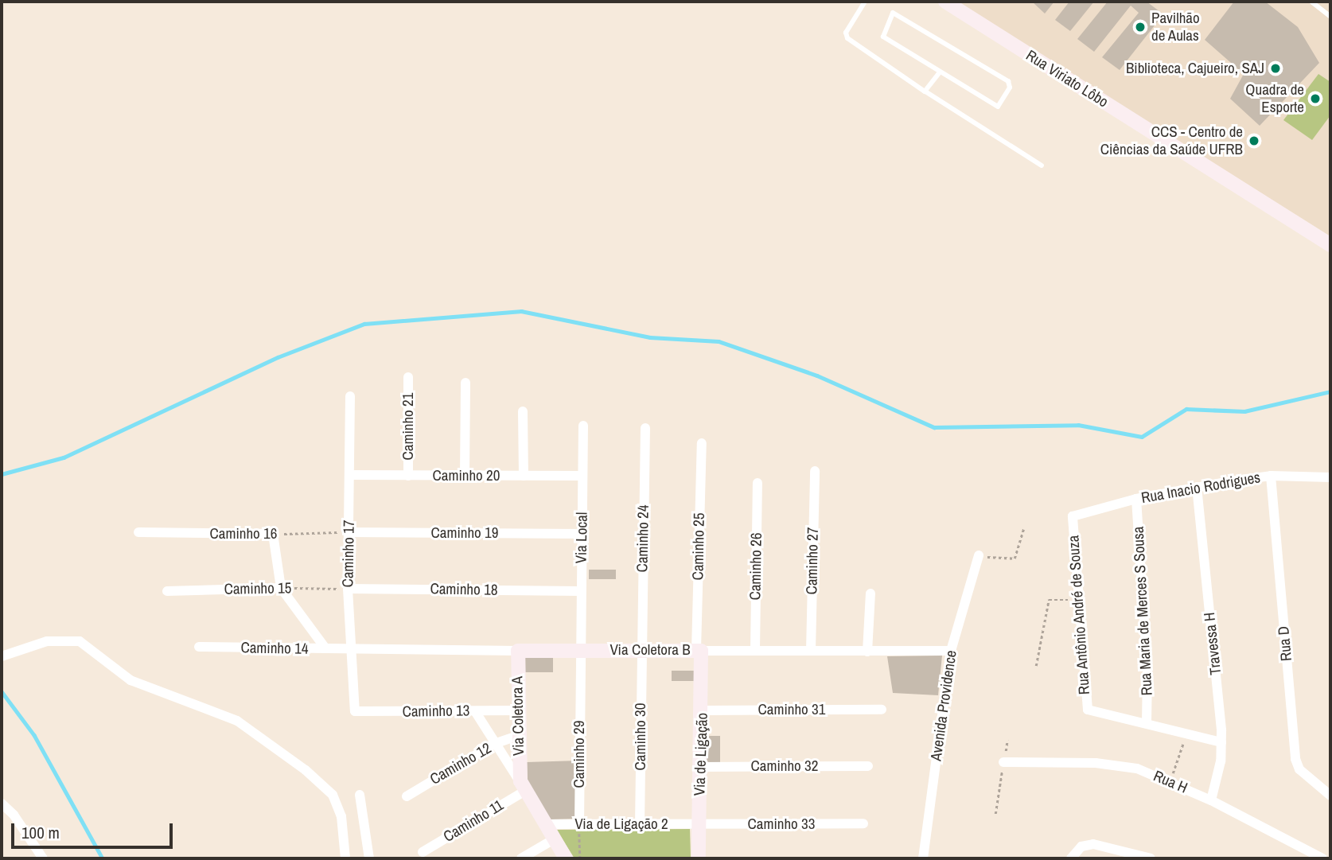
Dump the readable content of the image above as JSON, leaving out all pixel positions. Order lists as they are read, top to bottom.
{
  "streets": {
    "street": [
      "Rua Viriato Lôbo",
      "Caminho 21",
      "Caminho 20",
      "Rua Inacio Rodrigues",
      "Caminho 19",
      "Caminho 16",
      "Via Local",
      "Caminho 24",
      "Caminho 25",
      "Caminho 17",
      "Caminho 27",
      "Caminho 26",
      "Caminho 15",
      "Caminho 18",
      "Rua Maria de Merces S Sousa",
      "Rua Antônio André de Souza",
      "Travessa H",
      "Rua D",
      "Caminho 14",
      "Via Coletora B",
      "Avenida Providence",
      "Caminho 31",
      "Caminho 13",
      "Via Coletora A",
      "Caminho 30",
      "Caminho 29",
      "Via de Ligação",
      "Caminho 12",
      "Caminho 32",
      "Rua H",
      "Caminho 11",
      "Via de Ligação 2",
      "Caminho 33"
    ]
  },
  "crossings": [
    ["Caminho 21", "Caminho 20"],
    ["Caminho 20", "Via Local"],
    ["Caminho 20", "Caminho 17"],
    ["Rua Inacio Rodrigues", "Rua Maria de Merces S Sousa"],
    ["Rua Inacio Rodrigues", "Rua Antônio André de Souza"],
    ["Rua Inacio Rodrigues", "Travessa H"],
    ["Rua Inacio Rodrigues", "Rua D"],
    ["Caminho 19", "Caminho 16"],
    ["Caminho 19", "Via Local"],
    ["Caminho 19", "Caminho 17"],
    ["Caminho 16", "Caminho 17"],
    ["Via Local", "Caminho 18"],
    ["Via Local", "Via Coletora B"],
    ["Via Local", "Caminho 29"],
    ["Caminho 24", "Via Coletora B"],
    ["Caminho 24", "Caminho 30"],
    ["Caminho 25", "Via Coletora B"],
    ["Caminho 25", "Via de Ligação"],
    ["Caminho 17", "Caminho 15"],
    ["Caminho 17", "Caminho 18"],
    ["Caminho 17", "Caminho 14"],
    ["Caminho 17", "Via Coletora B"],
    ["Caminho 17", "Caminho 13"],
    ["Caminho 27", "Via Coletora B"],
    ["Caminho 26", "Via Coletora B"],
    ["Caminho 15", "Caminho 18"],
    ["Rua Maria de Merces S Sousa", "Rua Antônio André de Souza"],
    ["Travessa H", "Rua H"],
    ["Caminho 14", "Via Coletora B"],
    ["Via Coletora B", "Avenida Providence"],
    ["Via Coletora B", "Via Coletora A"],
    ["Via Coletora B", "Caminho 30"],
    ["Via Coletora B", "Caminho 29"],
    ["Via Coletora B", "Via de Ligação"],
    ["Caminho 31", "Via de Ligação"],
    ["Caminho 13", "Via Coletora A"],
    ["Via Coletora A", "Caminho 12"],
    ["Via Coletora A", "Caminho 11"],
    ["Via Coletora A", "Via de Ligação 2"],
    ["Caminho 30", "Via de Ligação 2"],
    ["Caminho 29", "Via de Ligação 2"],
    ["Via de Ligação", "Caminho 32"],
    ["Via de Ligação", "Via de Ligação 2"],
    ["Via de Ligação", "Caminho 33"],
    ["Via de Ligação 2", "Caminho 33"]
  ],
  "places": [
    "Pavilhão de Aulas",
    "Biblioteca, Cajueiro, SAJ",
    "Quadra de Esporte",
    "CCS - Centro de Ciências da Saúde UFRB"
  ],
  "scale_bar": "100 m"
}
